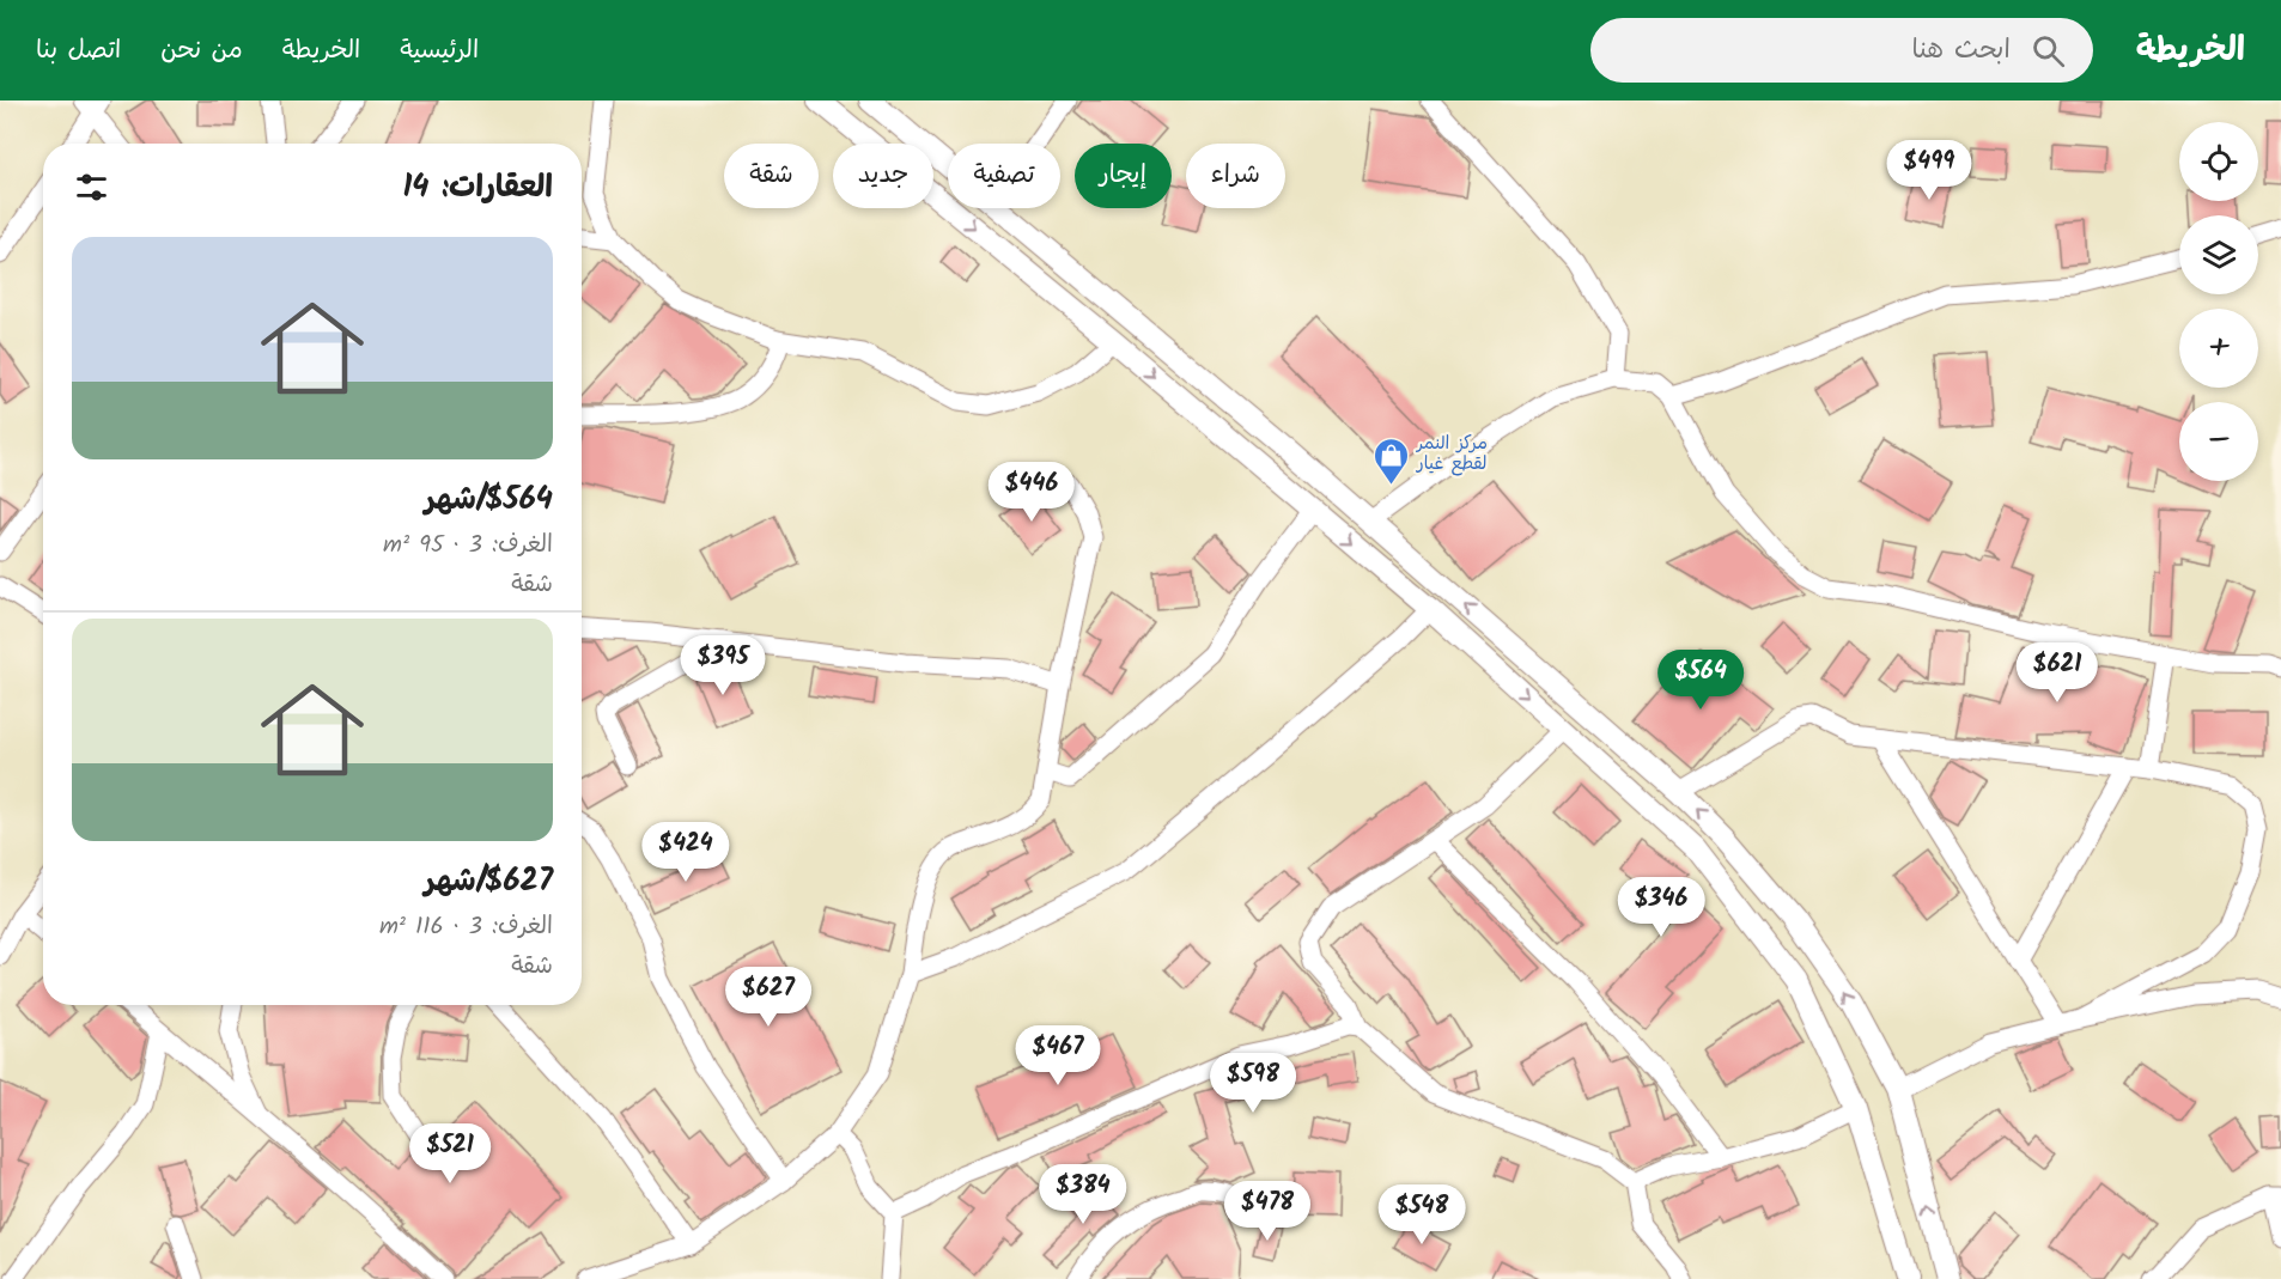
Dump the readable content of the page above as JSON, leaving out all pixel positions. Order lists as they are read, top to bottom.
{
  "places": {
    "shop": ["مركز النمر لقطع غيار"]
  },
  "page": {
    "header": "الخريطة",
    "search": "ابحث هنا",
    "nav": [
      "الرئيسية",
      "الخريطة",
      "من نحن",
      "اتصل بنا"
    ],
    "map_buttons": ["+", "−"],
    "price": [
      "$499",
      "$446",
      "$395",
      "$621",
      "$564",
      "$424",
      "$346",
      "$627",
      "$467",
      "$598",
      "$521",
      "$384",
      "$478",
      "$548"
    ],
    "chip": [
      "شراء",
      "إيجار",
      "تصفية",
      "جديد",
      "شقة"
    ],
    "heading": "العقارات: 14",
    "list": [
      {
        "name": "$564/شهر",
        "note": "الغرف: 3 · 95 m² · شقة"
      },
      {
        "name": "$627/شهر",
        "note": "الغرف: 3 · 116 m² · شقة"
      }
    ]
  }
}
